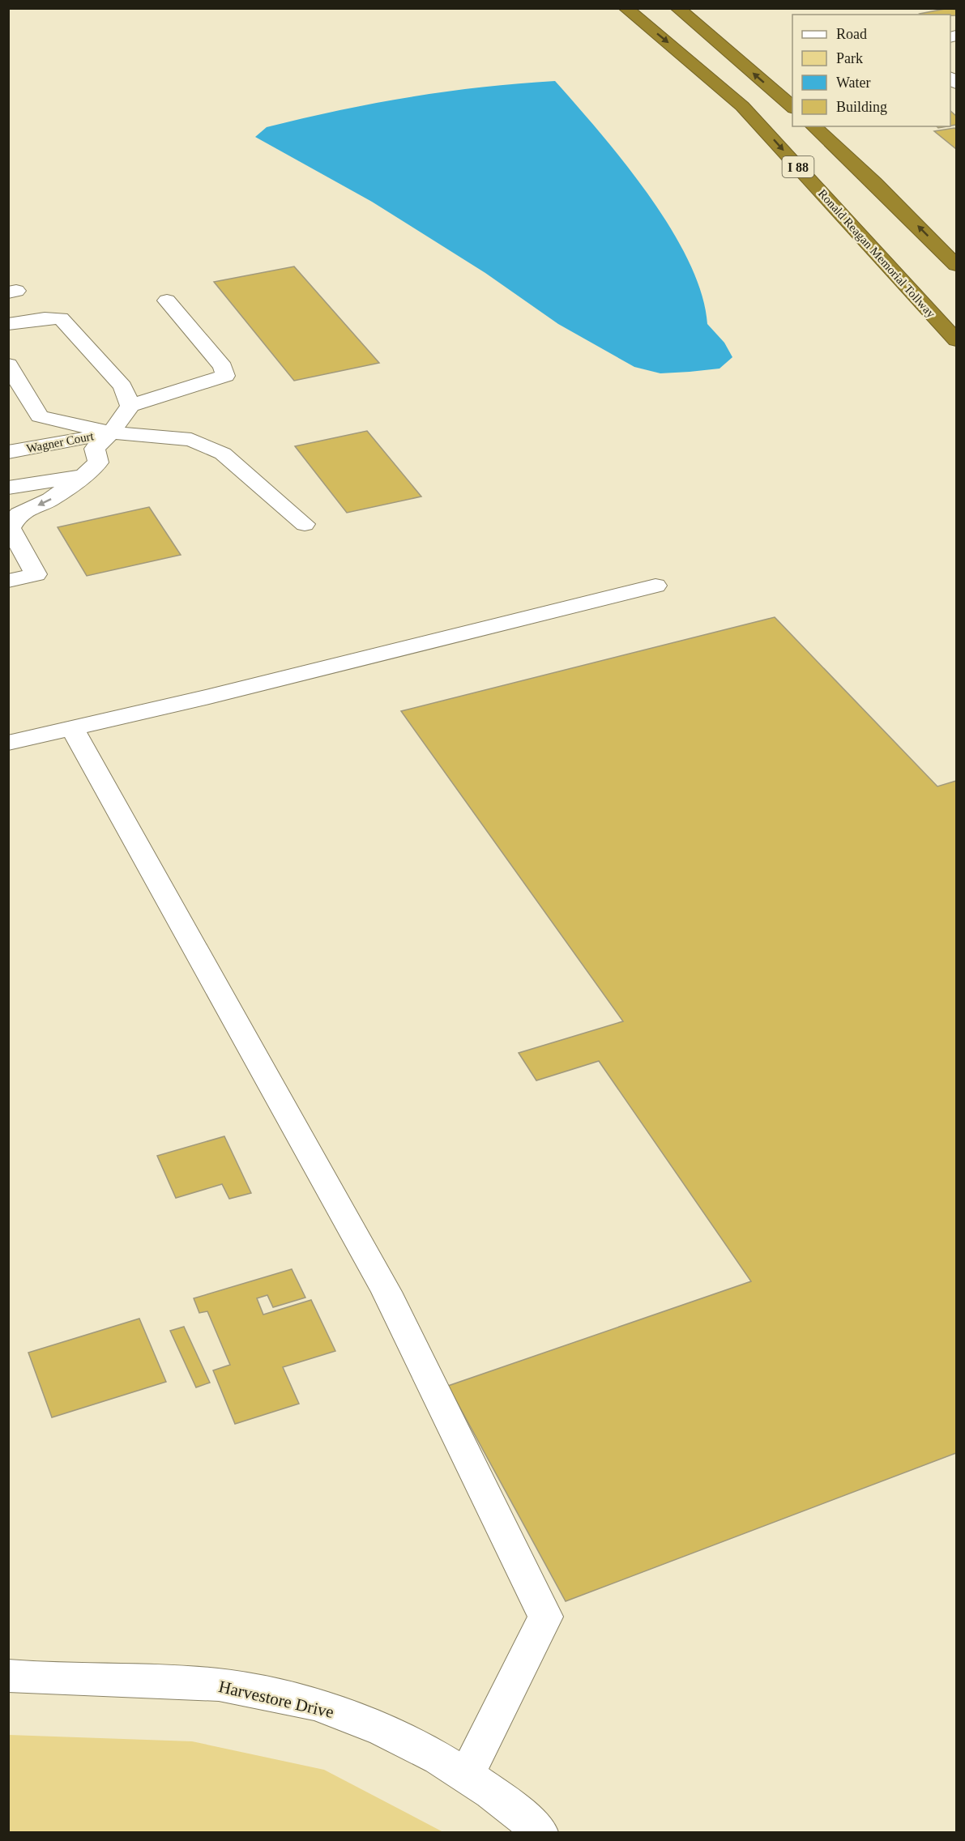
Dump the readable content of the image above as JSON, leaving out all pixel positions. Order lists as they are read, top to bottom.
{
  "streets": {
    "highway": ["I 88", "Ronald Reagan Memorial Tollway"],
    "street": ["Wagner Court", "Harvestore Drive"]
  },
  "legend": [
    "Road",
    "Park",
    "Water",
    "Building"
  ]
}
